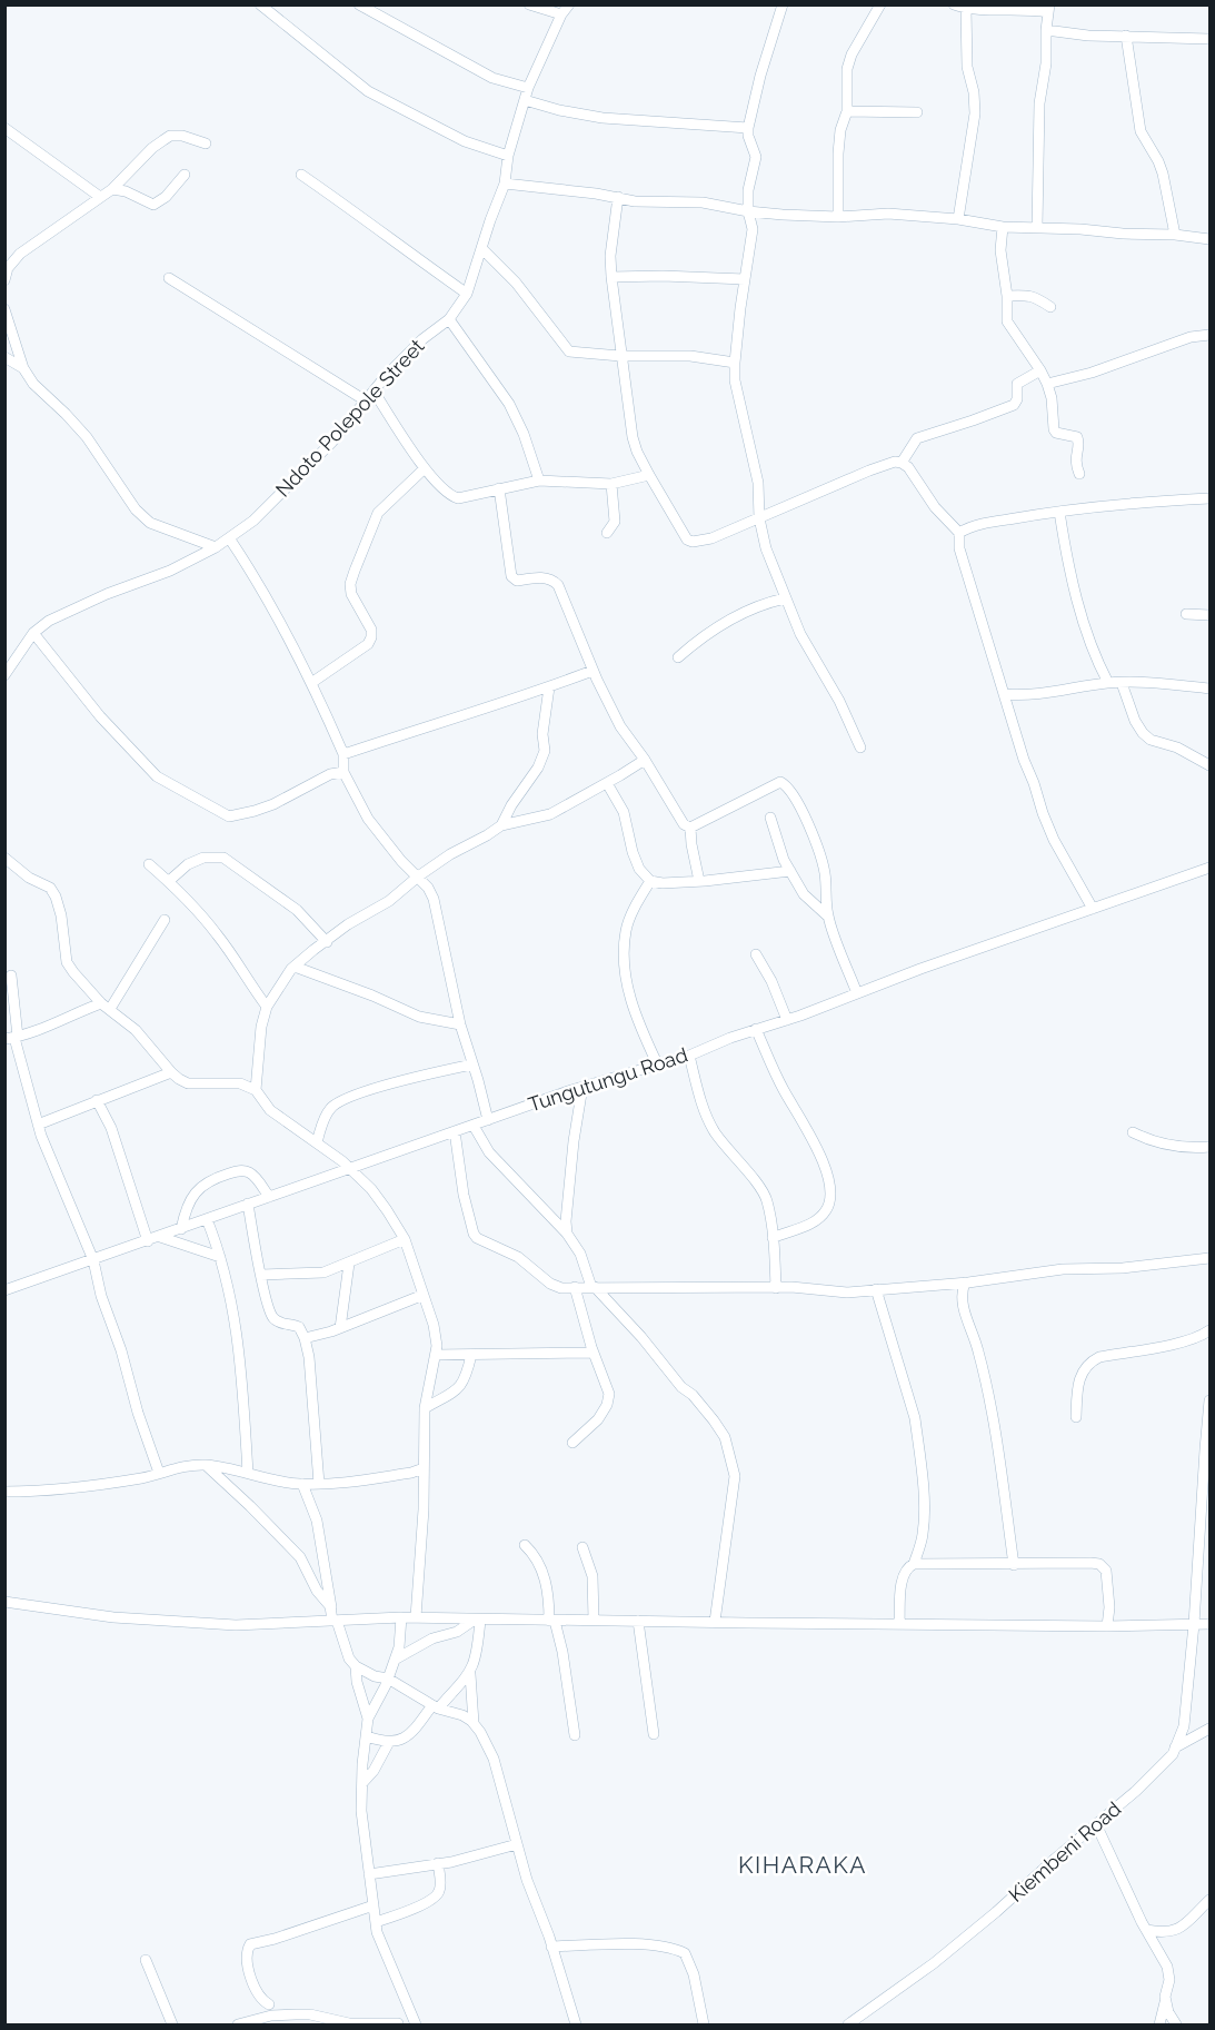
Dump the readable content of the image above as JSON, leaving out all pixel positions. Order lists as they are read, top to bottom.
{
  "streets": {
    "street": ["Ndoto Polepole Street", "Tungutungu Road", "Kiembeni Road"]
  },
  "districts": ["KIHARAKA"]
}
